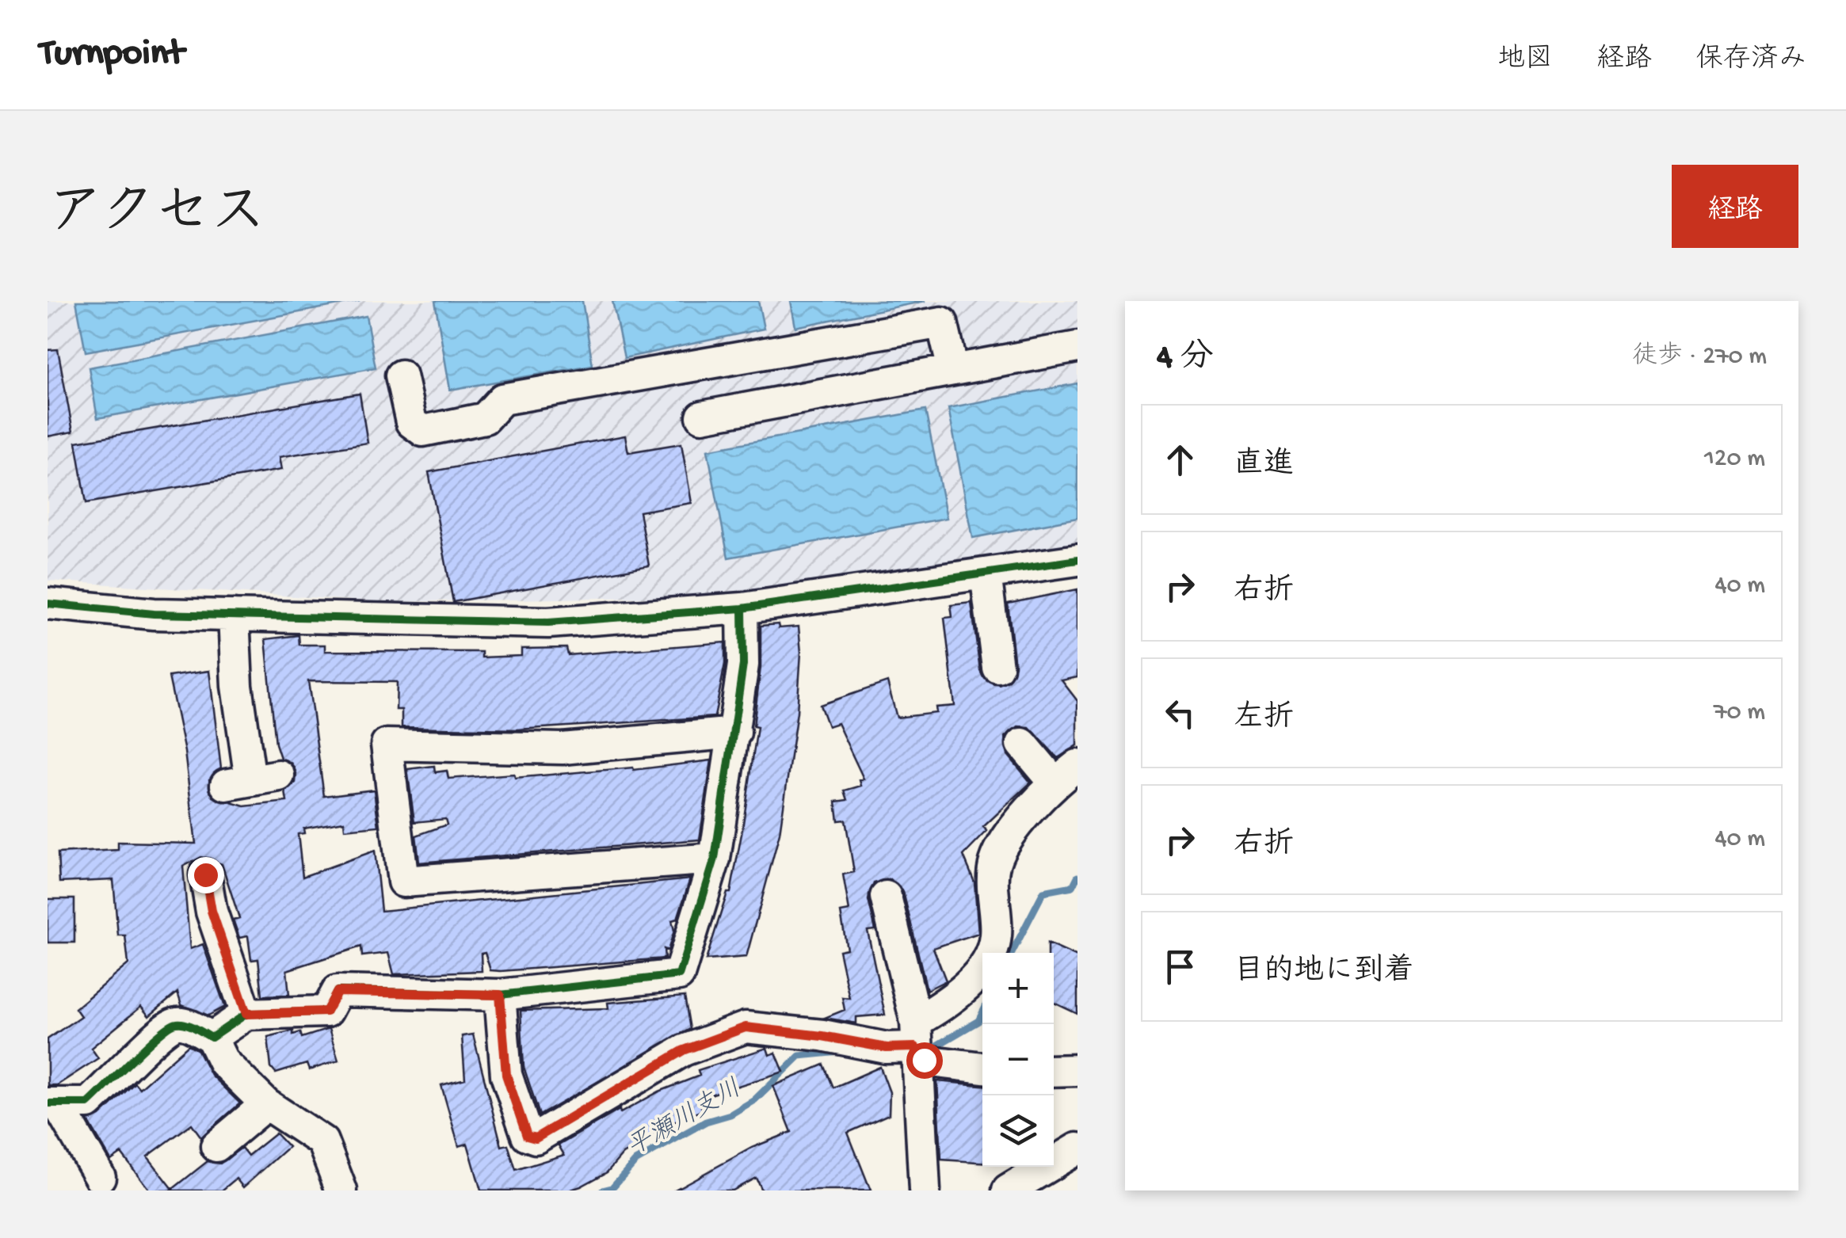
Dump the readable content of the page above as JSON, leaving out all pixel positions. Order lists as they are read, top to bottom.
{
  "water": ["平瀬川支川"],
  "page": {
    "header": "Turnpoint",
    "nav": ["地図", "経路", "保存済み"],
    "title": "アクセス",
    "buttons": "経路",
    "heading": ["4 分", "徒歩 · 270 m"],
    "list": [
      ["直進", "120 m"],
      ["右折", "40 m"],
      ["左折", "70 m"],
      ["右折", "40 m"],
      "目的地に到着"
    ],
    "map_buttons": ["+", "−"]
  }
}
